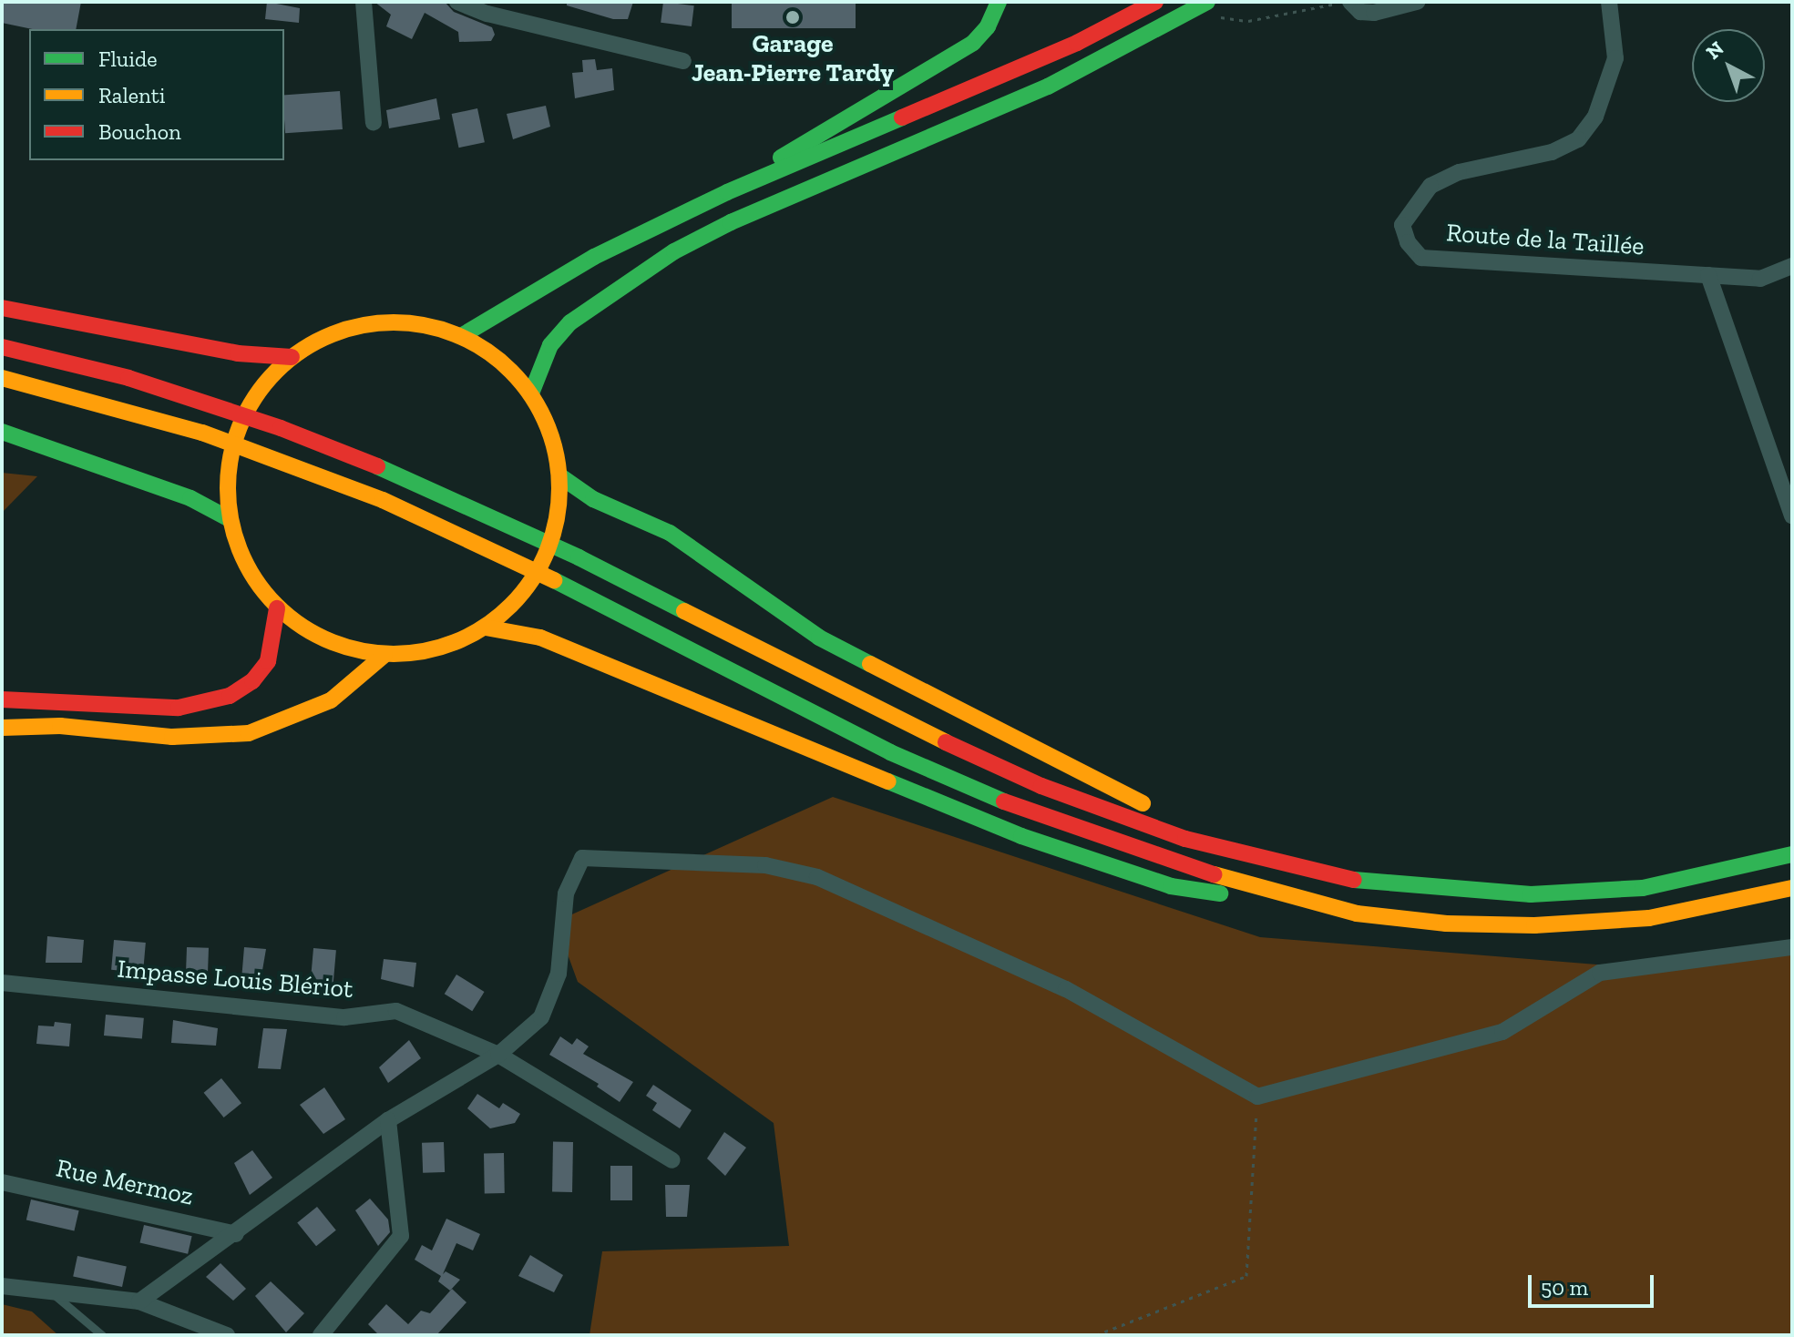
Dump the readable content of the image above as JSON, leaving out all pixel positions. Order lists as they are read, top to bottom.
{
  "streets": {
    "street": ["Route de la Taillée", "Impasse Louis Blériot", "Rue Mermoz"]
  },
  "places": ["Garage Jean-Pierre Tardy"],
  "legend": ["Fluide", "Ralenti", "Bouchon"],
  "scale_bar": "50 m",
  "north": "top left"
}
